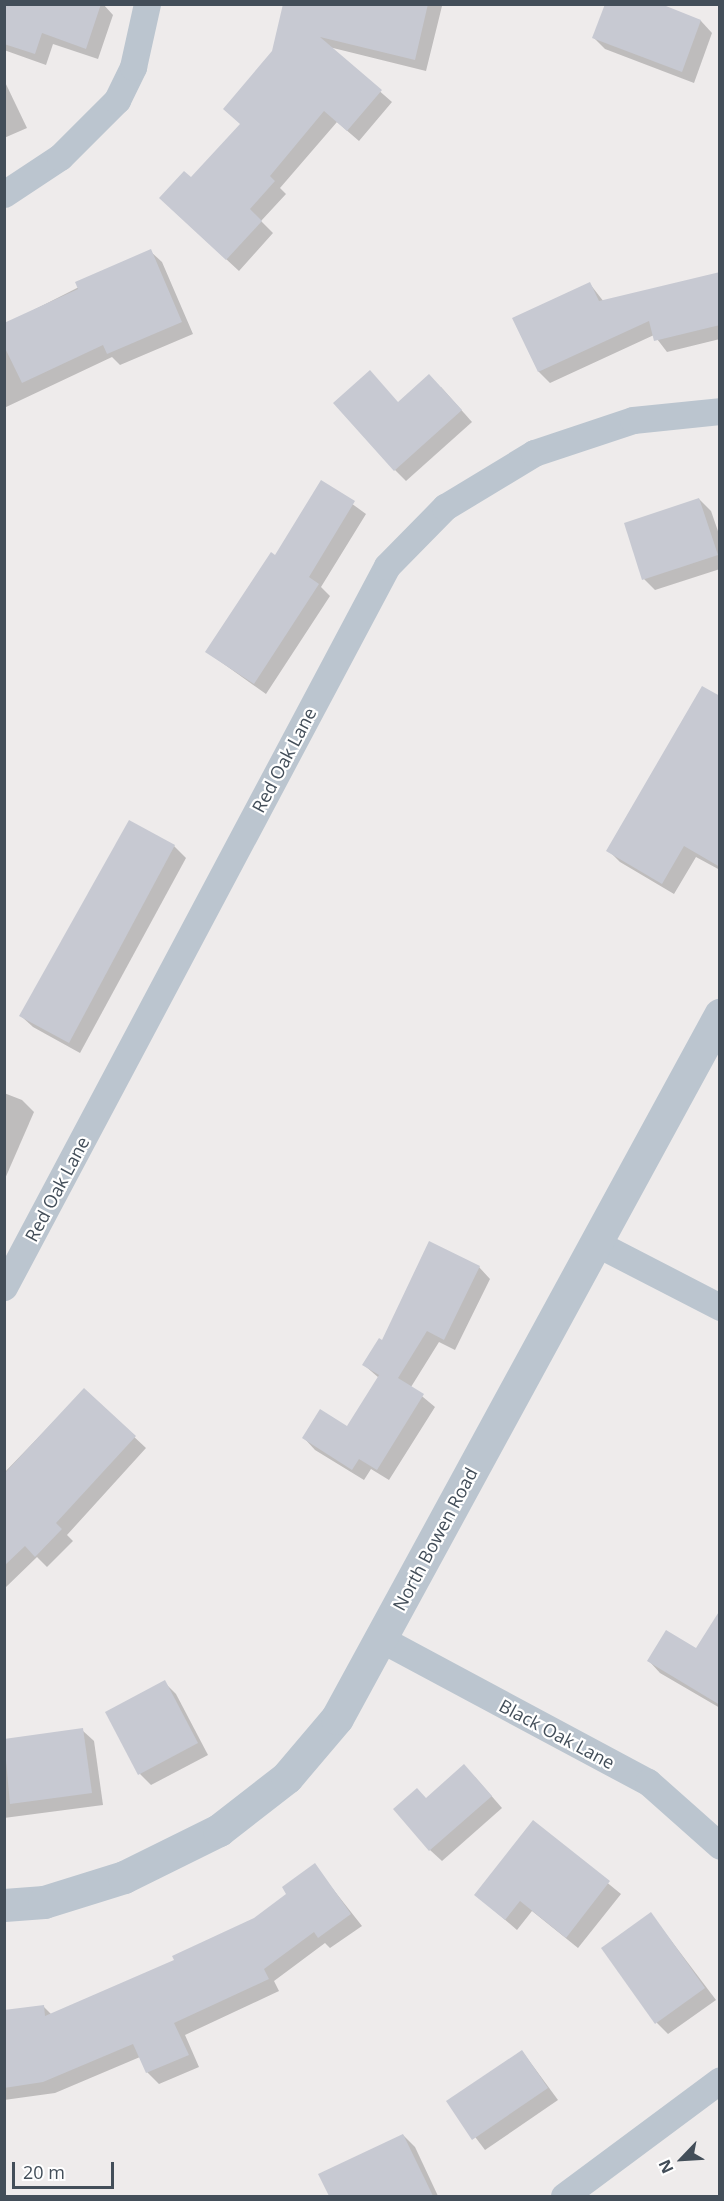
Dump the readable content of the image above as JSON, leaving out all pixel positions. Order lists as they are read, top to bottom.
{
  "streets": {
    "street": ["Red Oak Lane", "North Bowen Road", "Black Oak Lane"]
  },
  "crossings": [
    ["North Bowen Road", "Black Oak Lane"]
  ],
  "scale_bar": "20 m",
  "north": "bottom left"
}
